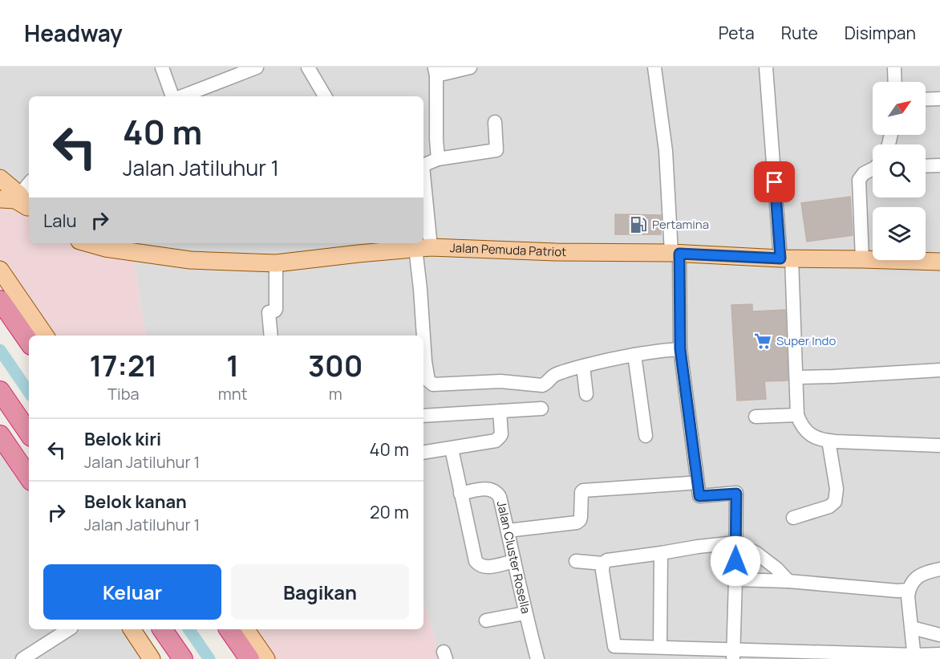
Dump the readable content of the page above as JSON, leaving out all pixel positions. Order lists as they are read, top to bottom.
{
  "streets": {
    "main road": ["Jalan Pemuda Patriot"],
    "street": ["Jalan Cluster Rosella"]
  },
  "places": {
    "fuel station": ["Pertamina"],
    "supermarket": ["Super Indo"]
  },
  "north": "top right",
  "page": {
    "header": "Headway",
    "nav": ["Peta", "Rute", "Disimpan"],
    "turn": ["40 m", "Jalan Jatiluhur 1"],
    "then": "Lalu",
    "eta": [
      "17:21",
      "Tiba",
      "1",
      "mnt",
      "300",
      "m"
    ],
    "list": [
      {
        "name": "Belok kiri",
        "note": "Jalan Jatiluhur 1",
        "value": "40 m"
      },
      {
        "name": "Belok kanan",
        "note": "Jalan Jatiluhur 1",
        "value": "20 m"
      }
    ],
    "buttons": ["Keluar", "Bagikan"]
  }
}
